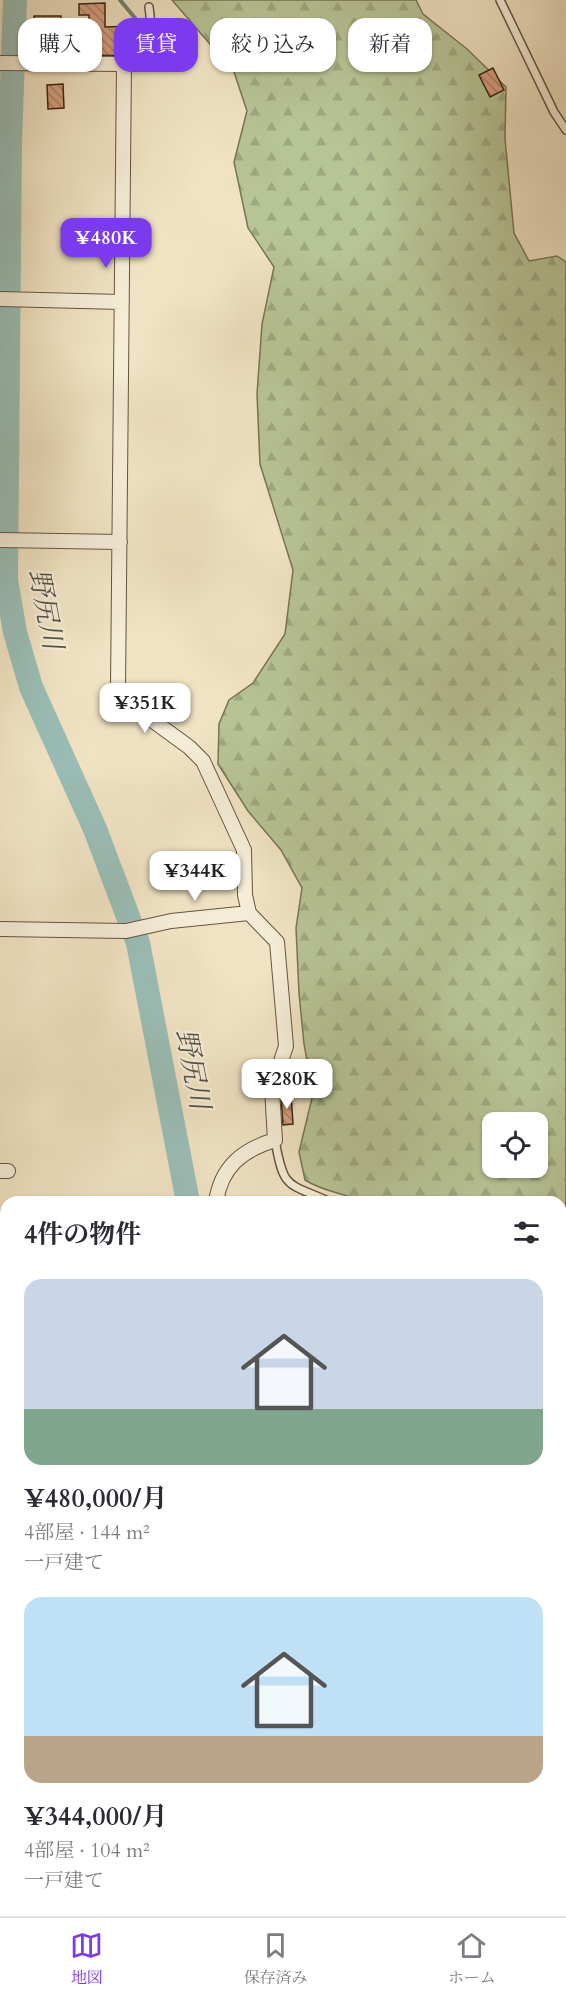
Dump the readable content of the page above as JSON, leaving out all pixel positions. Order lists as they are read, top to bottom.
{
  "water": ["野尻川"],
  "page": {
    "chip": [
      "購入",
      "賃貸",
      "絞り込み",
      "新着"
    ],
    "price": [
      "¥480K",
      "¥351K",
      "¥344K",
      "¥280K"
    ],
    "heading": "4件の物件",
    "list": [
      {
        "name": "¥480,000/月",
        "note": "4部屋 · 144 m² · 一戸建て"
      },
      {
        "name": "¥344,000/月",
        "note": "4部屋 · 104 m² · 一戸建て"
      }
    ],
    "tabs": ["地図", "保存済み", "ホーム"]
  }
}
